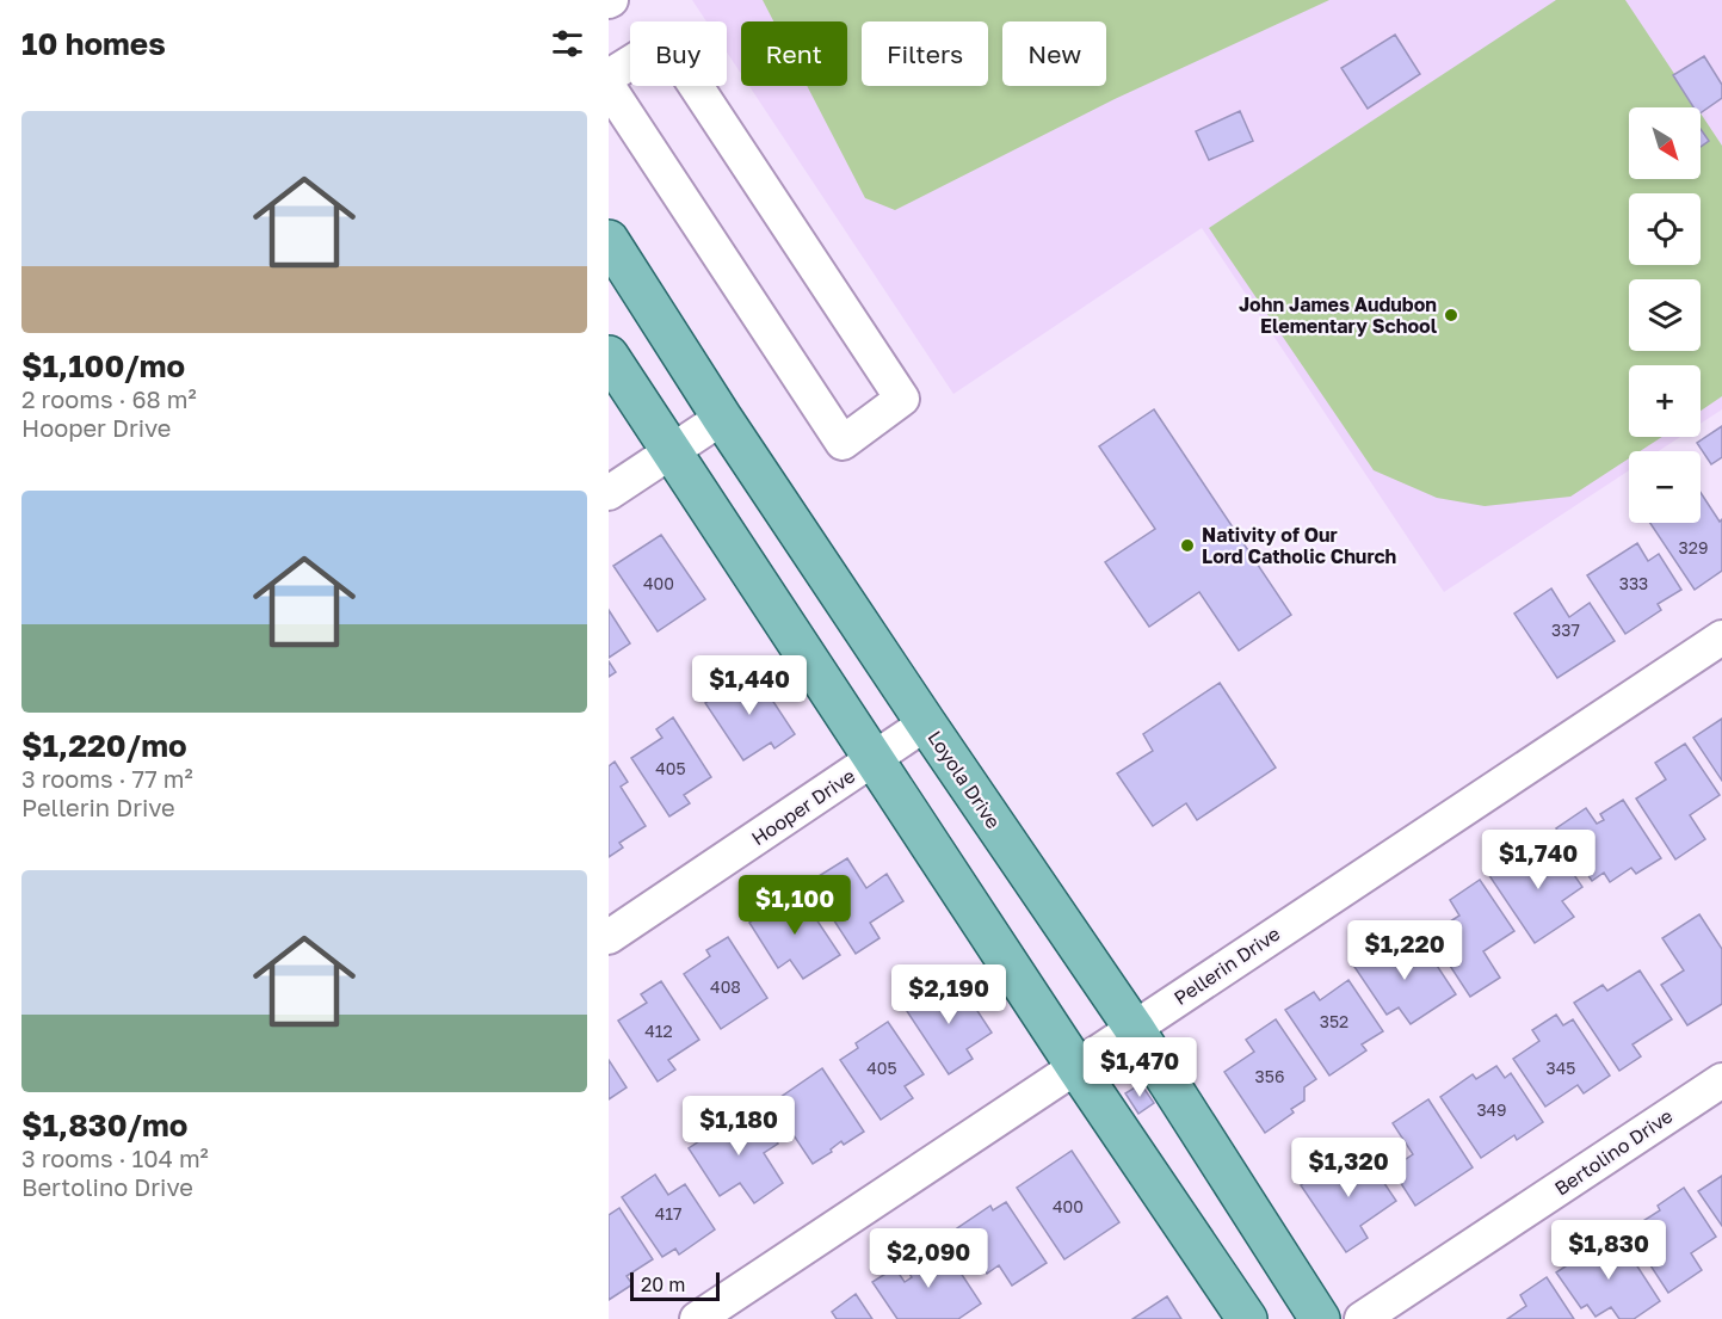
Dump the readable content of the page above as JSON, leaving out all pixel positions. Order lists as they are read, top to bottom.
{
  "streets": {
    "main road": ["Loyola Drive"],
    "street": ["Hooper Drive", "Pellerin Drive", "Bertolino Drive"]
  },
  "crossings": [
    ["Loyola Drive", "Hooper Drive"],
    ["Loyola Drive", "Pellerin Drive"]
  ],
  "places": ["John James Audubon Elementary School", "Nativity of Our Lord Catholic Church"],
  "house_numbers": [
    "329",
    "400",
    "333",
    "337",
    "405",
    "408",
    "352",
    "412",
    "405",
    "345",
    "356",
    "349",
    "400",
    "417"
  ],
  "scale_bar": "20 m",
  "north": "bottom right",
  "page": {
    "heading": "10 homes",
    "chip": [
      "Buy",
      "Rent",
      "Filters",
      "New"
    ],
    "list": [
      {
        "name": "$1,100/mo",
        "note": "2 rooms · 68 m² · Hooper Drive"
      },
      {
        "name": "$1,220/mo",
        "note": "3 rooms · 77 m² · Pellerin Drive"
      },
      {
        "name": "$1,830/mo",
        "note": "3 rooms · 104 m² · Bertolino Drive"
      }
    ],
    "map_buttons": ["+", "−"],
    "price": [
      "$1,440",
      "$1,740",
      "$1,100",
      "$1,220",
      "$2,190",
      "$1,470",
      "$1,180",
      "$1,320",
      "$1,830",
      "$2,090"
    ],
    "scale": "20 m"
  }
}
